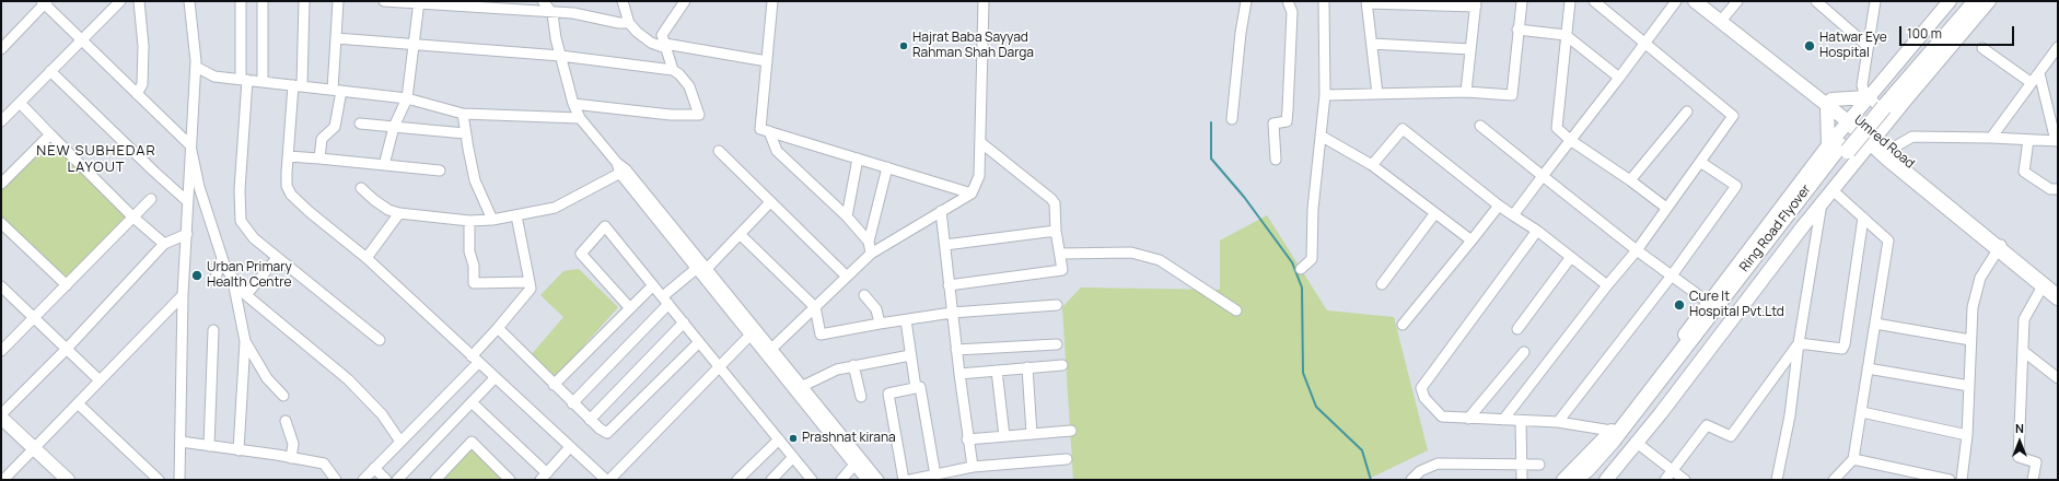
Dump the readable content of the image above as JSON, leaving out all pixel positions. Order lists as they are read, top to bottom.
{
  "streets": {
    "highway": ["Umred Road", "Ring Road Flyover"]
  },
  "districts": ["NEW SUBHEDAR LAYOUT"],
  "places": [
    "Hajrat Baba Sayyad Rahman Shah Darga",
    "Hatwar Eye Hospital",
    "Urban Primary Health Centre",
    "Cure It Hospital Pvt.Ltd",
    "Prashnat kirana"
  ],
  "scale_bar": "100 m",
  "north": "top"
}
